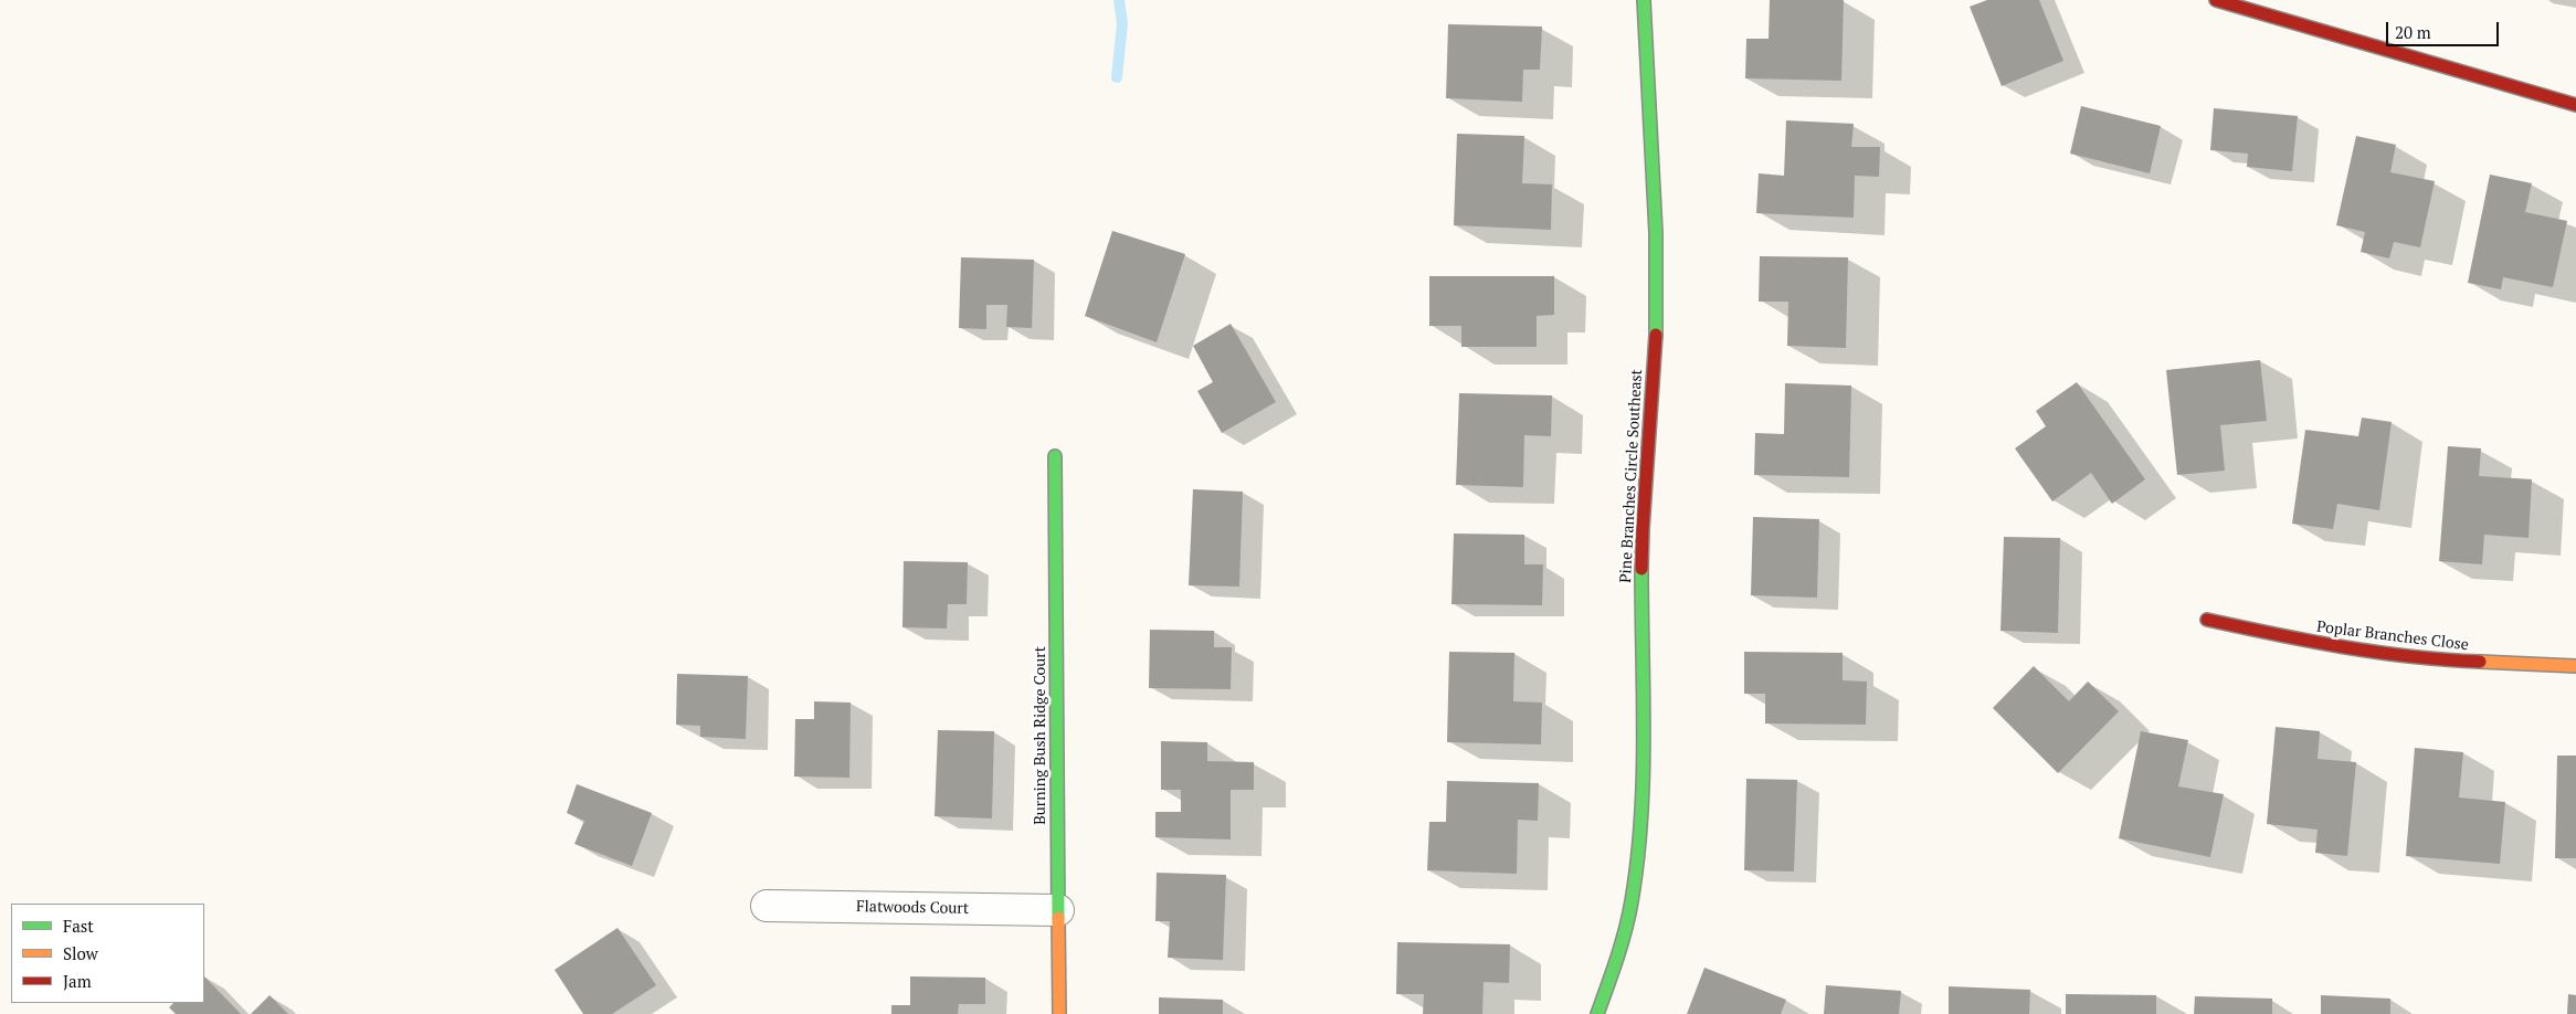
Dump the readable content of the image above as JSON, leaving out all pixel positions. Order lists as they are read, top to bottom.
{
  "streets": {
    "street": [
      "Pine Branches Circle Southeast",
      "Poplar Branches Close",
      "Burning Bush Ridge Court",
      "Flatwoods Court"
    ]
  },
  "crossings": [
    ["Burning Bush Ridge Court", "Flatwoods Court"]
  ],
  "legend": ["Fast", "Slow", "Jam"],
  "scale_bar": "20 m"
}
